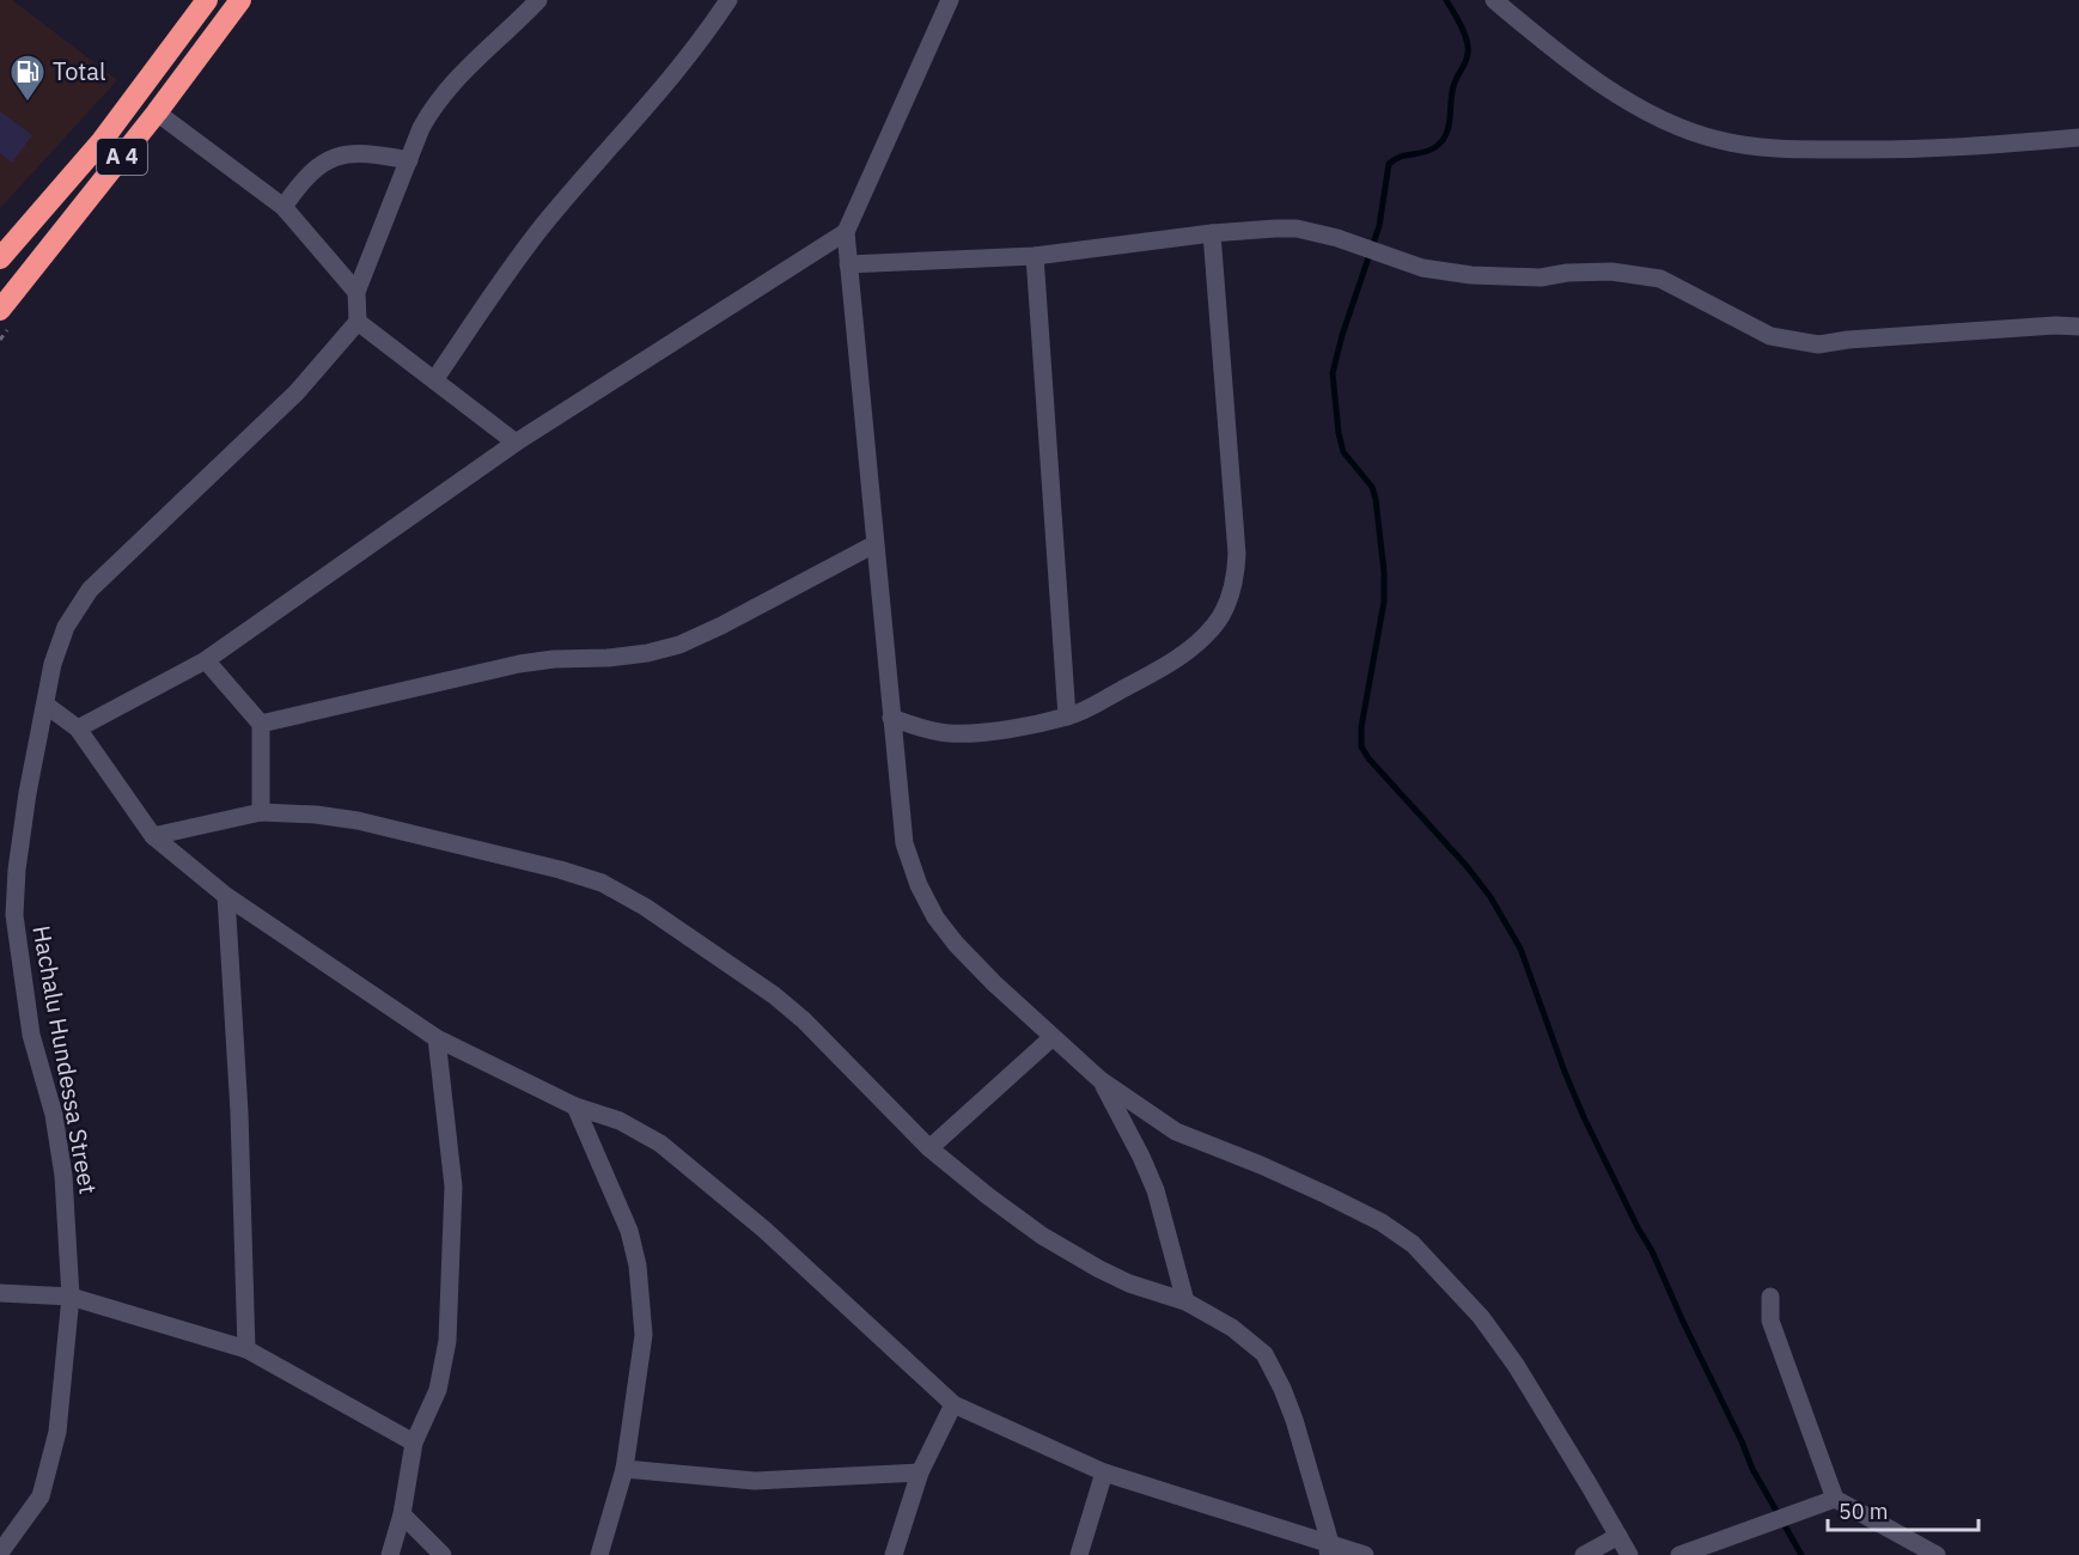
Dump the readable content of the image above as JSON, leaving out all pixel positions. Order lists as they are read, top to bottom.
{
  "streets": {
    "highway": ["A 4"],
    "street": ["Hachalu Hundessa Street"]
  },
  "places": {
    "fuel station": ["Total"]
  },
  "scale_bar": "50 m"
}
